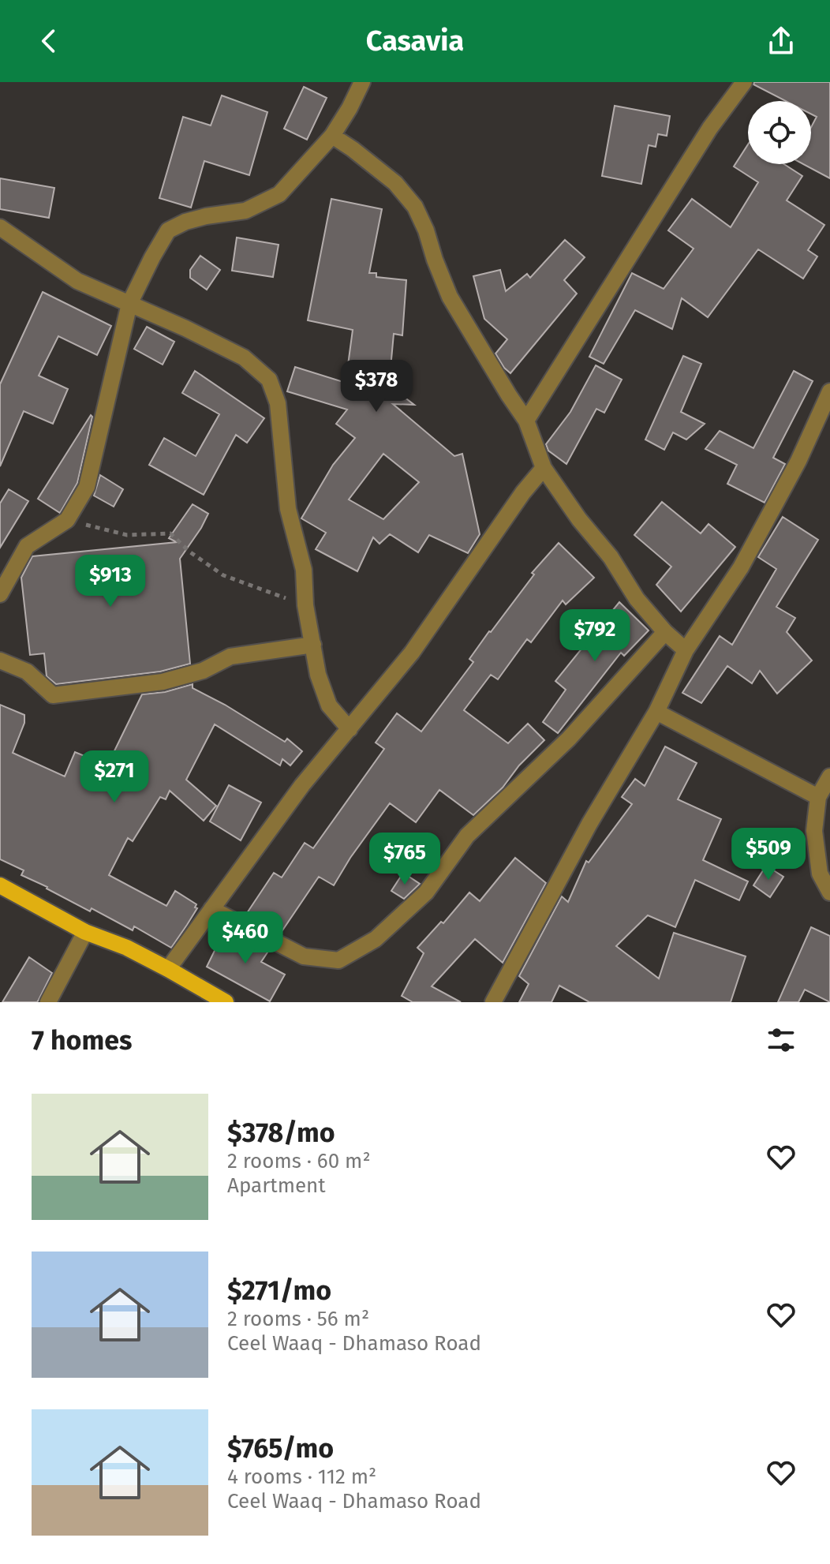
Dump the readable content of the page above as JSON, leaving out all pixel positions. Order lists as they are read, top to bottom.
{
  "page": {
    "header": "Casavia",
    "price": [
      "$378",
      "$913",
      "$792",
      "$271",
      "$509",
      "$765",
      "$460"
    ],
    "heading": "7 homes",
    "list": [
      {
        "name": "$378/mo",
        "note": "2 rooms · 60 m² · Apartment"
      },
      {
        "name": "$271/mo",
        "note": "2 rooms · 56 m² · Ceel Waaq - Dhamaso Road"
      },
      {
        "name": "$765/mo",
        "note": "4 rooms · 112 m² · Ceel Waaq - Dhamaso Road"
      }
    ]
  }
}
